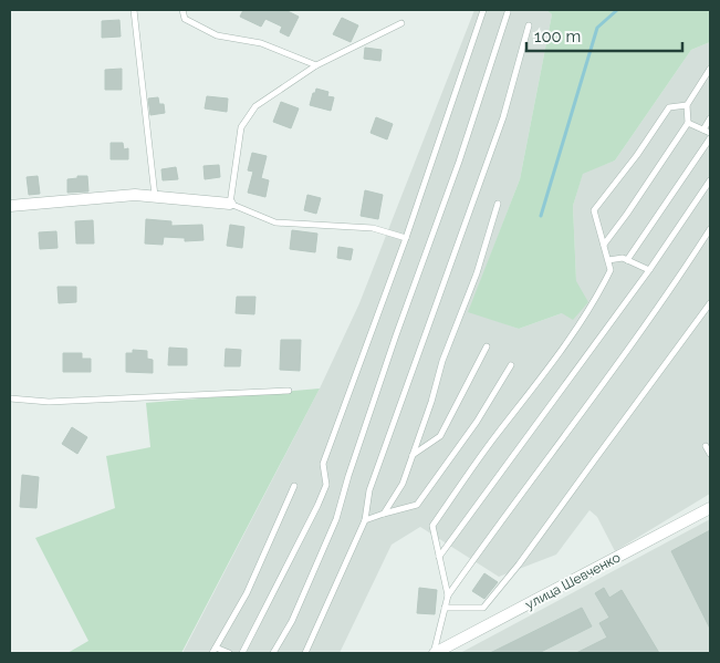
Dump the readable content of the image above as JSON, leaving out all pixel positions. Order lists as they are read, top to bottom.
{
  "streets": {
    "street": ["улица Шевченко"]
  },
  "scale_bar": "100 m"
}
